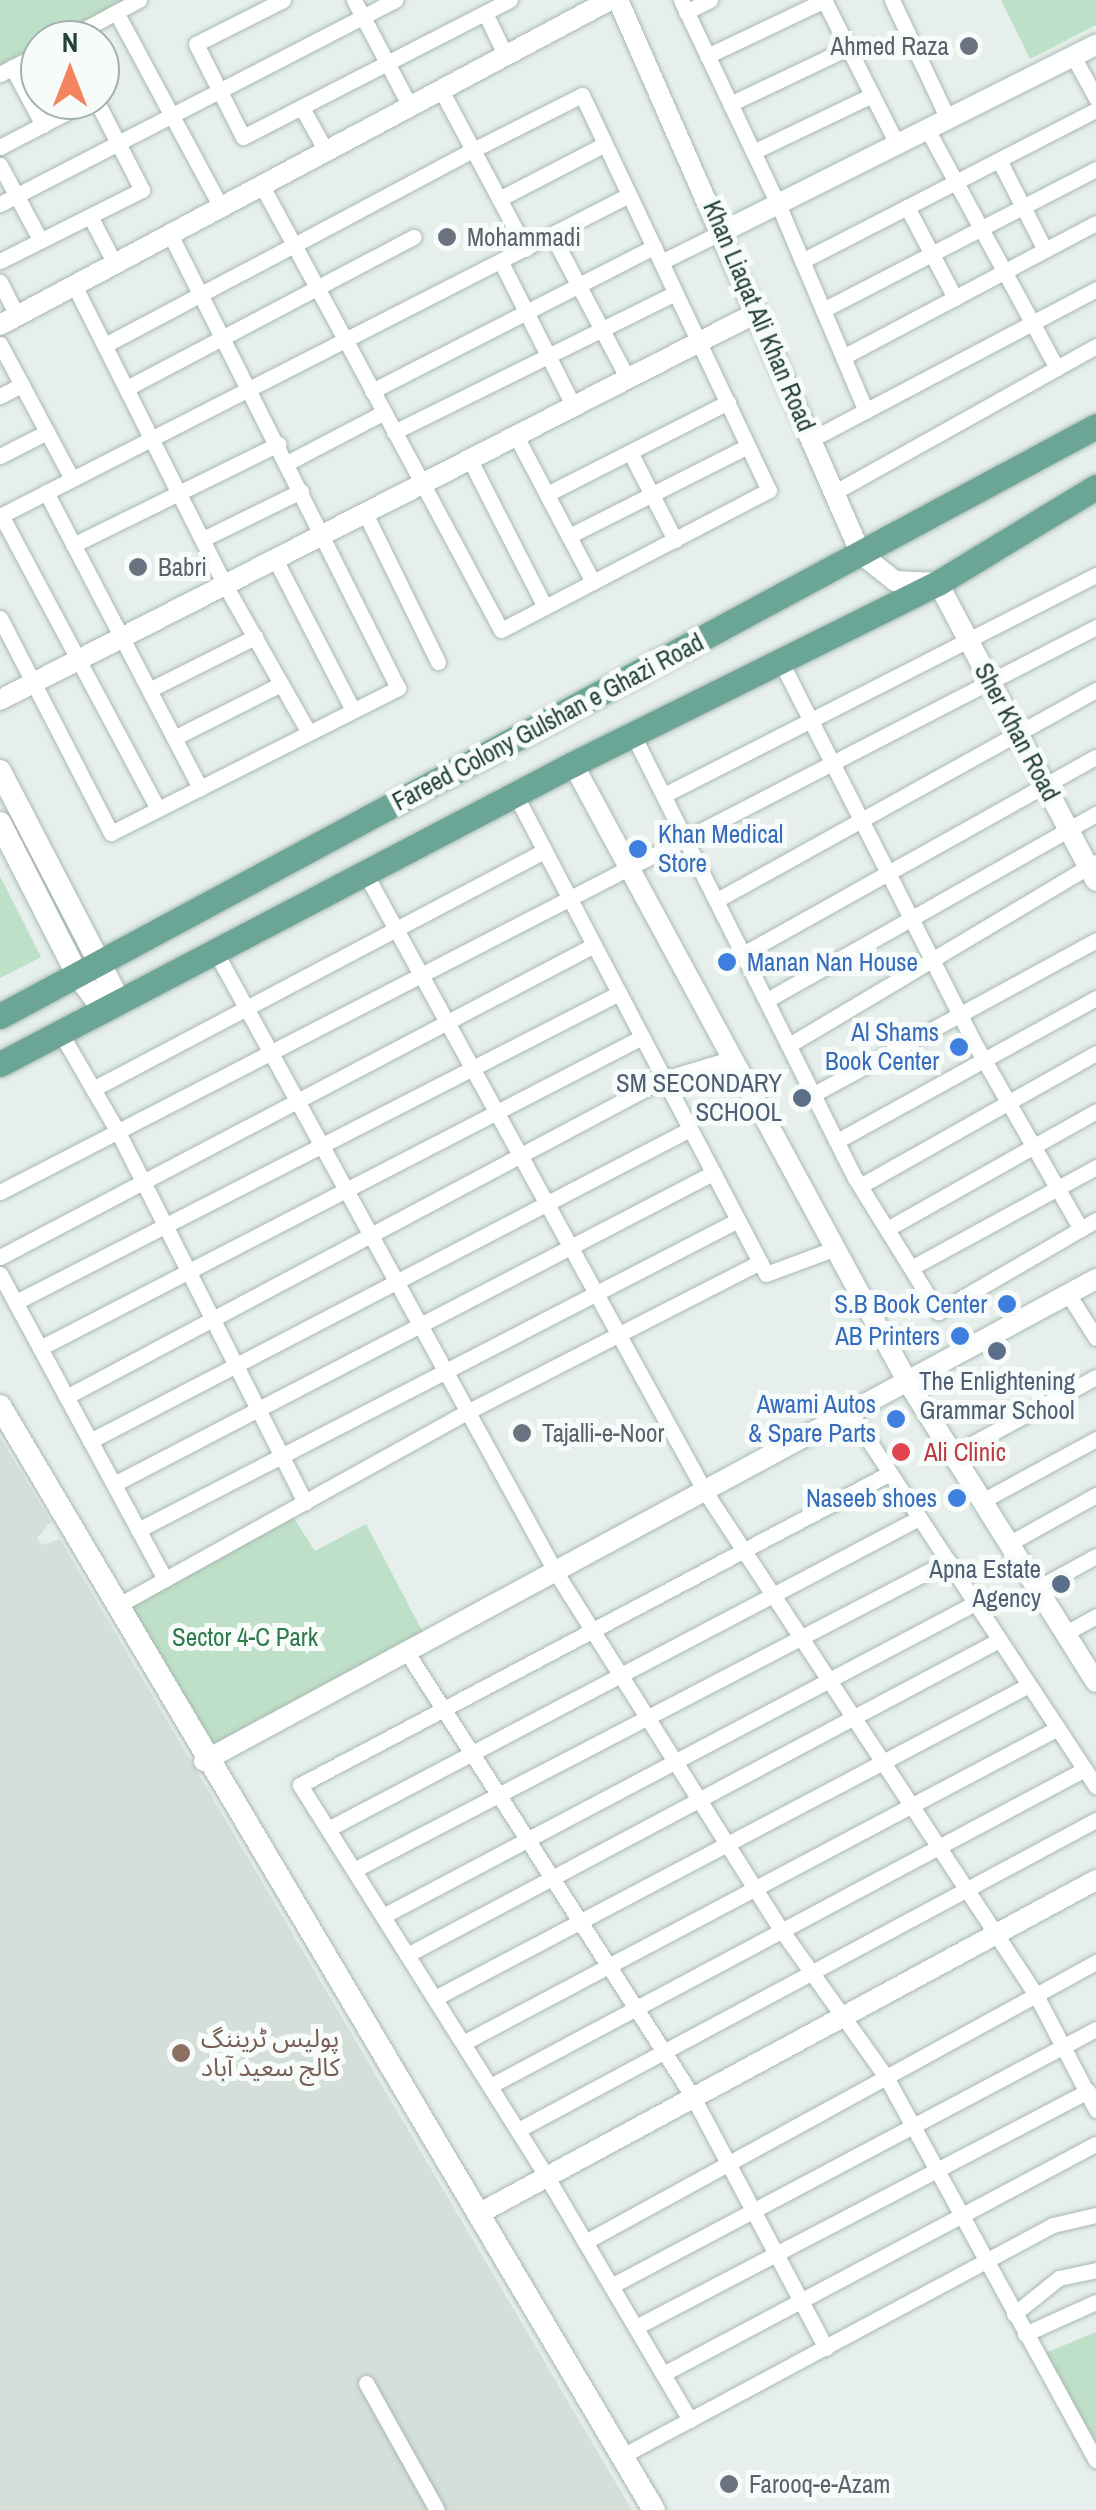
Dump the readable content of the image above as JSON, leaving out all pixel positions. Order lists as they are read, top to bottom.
{
  "streets": {
    "main road": ["Fareed Colony Gulshan e Ghazi Road"],
    "street": ["Khan Liaqat Ali Khan Road", "Sher Khan Road"]
  },
  "crossings": [
    ["Khan Liaqat Ali Khan Road", "Fareed Colony Gulshan e Ghazi Road"],
    ["Fareed Colony Gulshan e Ghazi Road", "Sher Khan Road"]
  ],
  "parks": ["Sector 4-C Park"],
  "places": [
    "Ahmed Raza",
    "Mohammadi",
    "Babri",
    "Khan Medical Store",
    "Manan Nan House",
    "Al Shams Book Center",
    "SM SECONDARY SCHOOL",
    "S.B Book Center",
    "AB Printers",
    "The Enlightening Grammar School",
    "Awami Autos & Spare Parts",
    "Tajalli-e-Noor",
    "Ali Clinic",
    "Naseeb shoes",
    "Apna Estate Agency",
    "پولیس ٹریننگ کالج سعید آباد",
    "Farooq-e-Azam"
  ],
  "north": "top"
}
